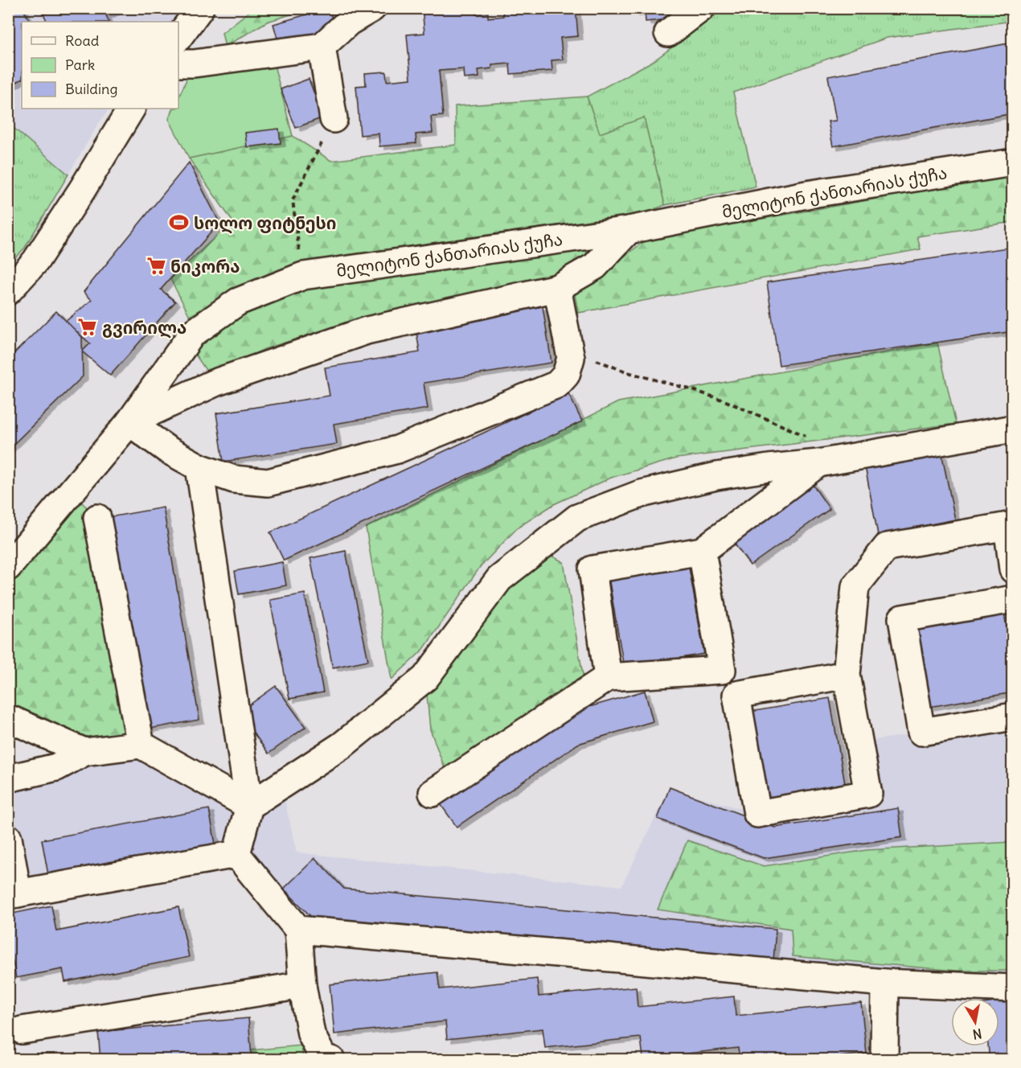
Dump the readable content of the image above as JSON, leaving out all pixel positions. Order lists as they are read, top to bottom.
{
  "streets": {
    "street": ["მელიტონ ქანთარიას ქუჩა"]
  },
  "places": {
    "sports": ["სოლო ფიტნესი"],
    "supermarket": ["ნიკორა", "გვირილა"]
  },
  "legend": ["Road", "Park", "Building"],
  "north": "bottom"
}
